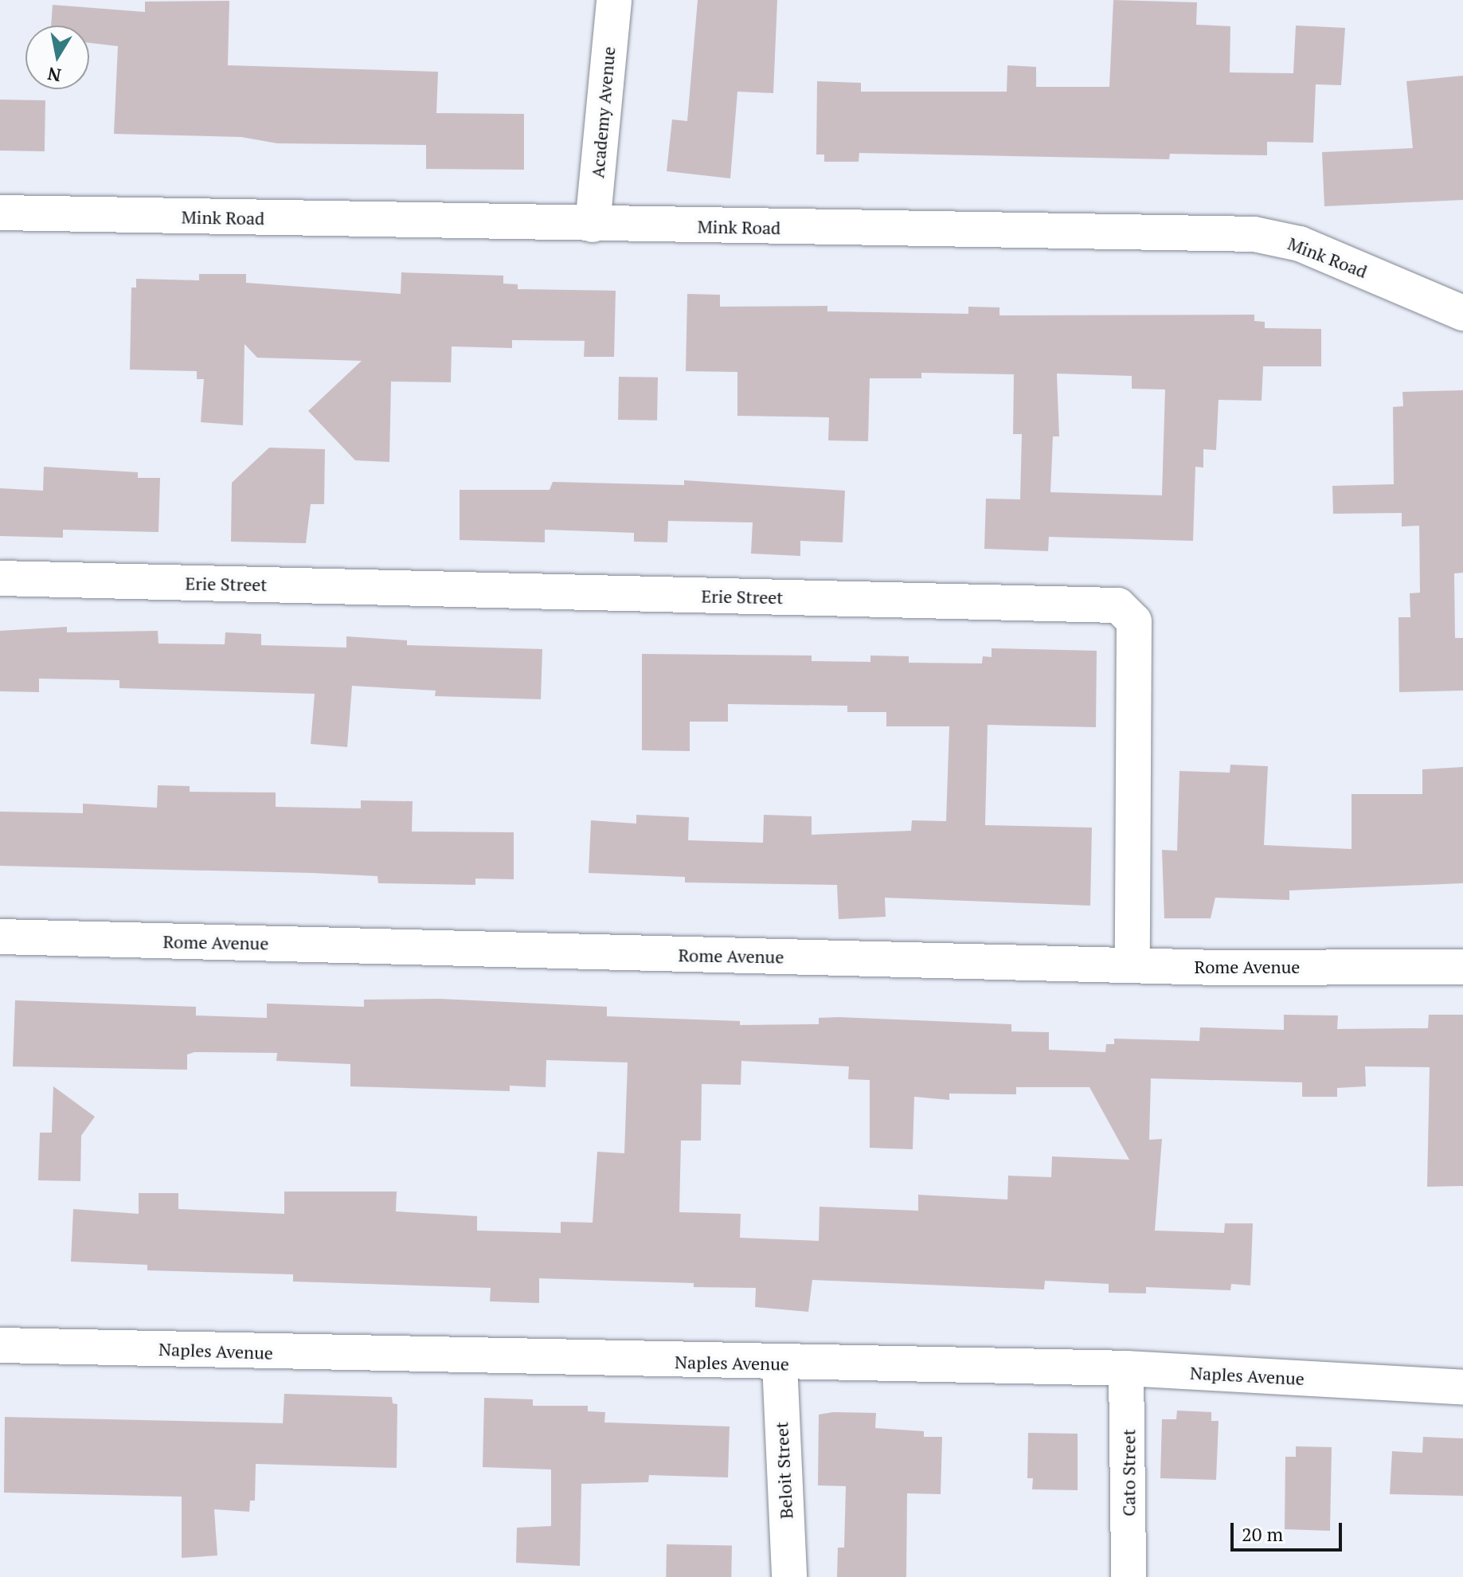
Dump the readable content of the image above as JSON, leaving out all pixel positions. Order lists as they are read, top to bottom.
{
  "streets": {
    "street": [
      "Academy Avenue",
      "Mink Road",
      "Erie Street",
      "Rome Avenue",
      "Naples Avenue",
      "Beloit Street",
      "Cato Street"
    ]
  },
  "crossings": [
    ["Academy Avenue", "Mink Road"],
    ["Erie Street", "Rome Avenue"],
    ["Naples Avenue", "Beloit Street"],
    ["Naples Avenue", "Cato Street"]
  ],
  "scale_bar": "20 m",
  "north": "bottom"
}
